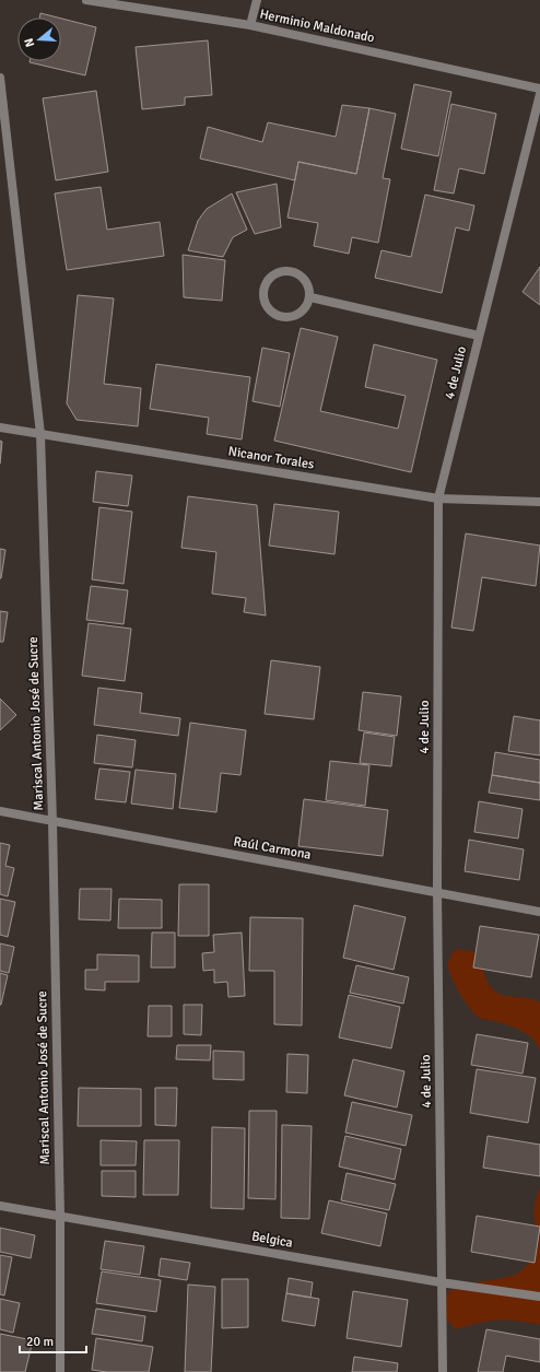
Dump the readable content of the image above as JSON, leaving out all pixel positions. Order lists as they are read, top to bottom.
{
  "streets": {
    "street": [
      "Herminio Maldonado",
      "4 de Julio",
      "Nicanor Torales",
      "Mariscal Antonio José de Sucre",
      "Raúl Carmona",
      "Belgica"
    ]
  },
  "crossings": [
    ["4 de Julio", "Nicanor Torales"],
    ["4 de Julio", "Raúl Carmona"],
    ["4 de Julio", "Belgica"],
    ["Nicanor Torales", "Mariscal Antonio José de Sucre"],
    ["Mariscal Antonio José de Sucre", "Raúl Carmona"],
    ["Mariscal Antonio José de Sucre", "Belgica"]
  ],
  "scale_bar": "20 m",
  "north": "left"
}
